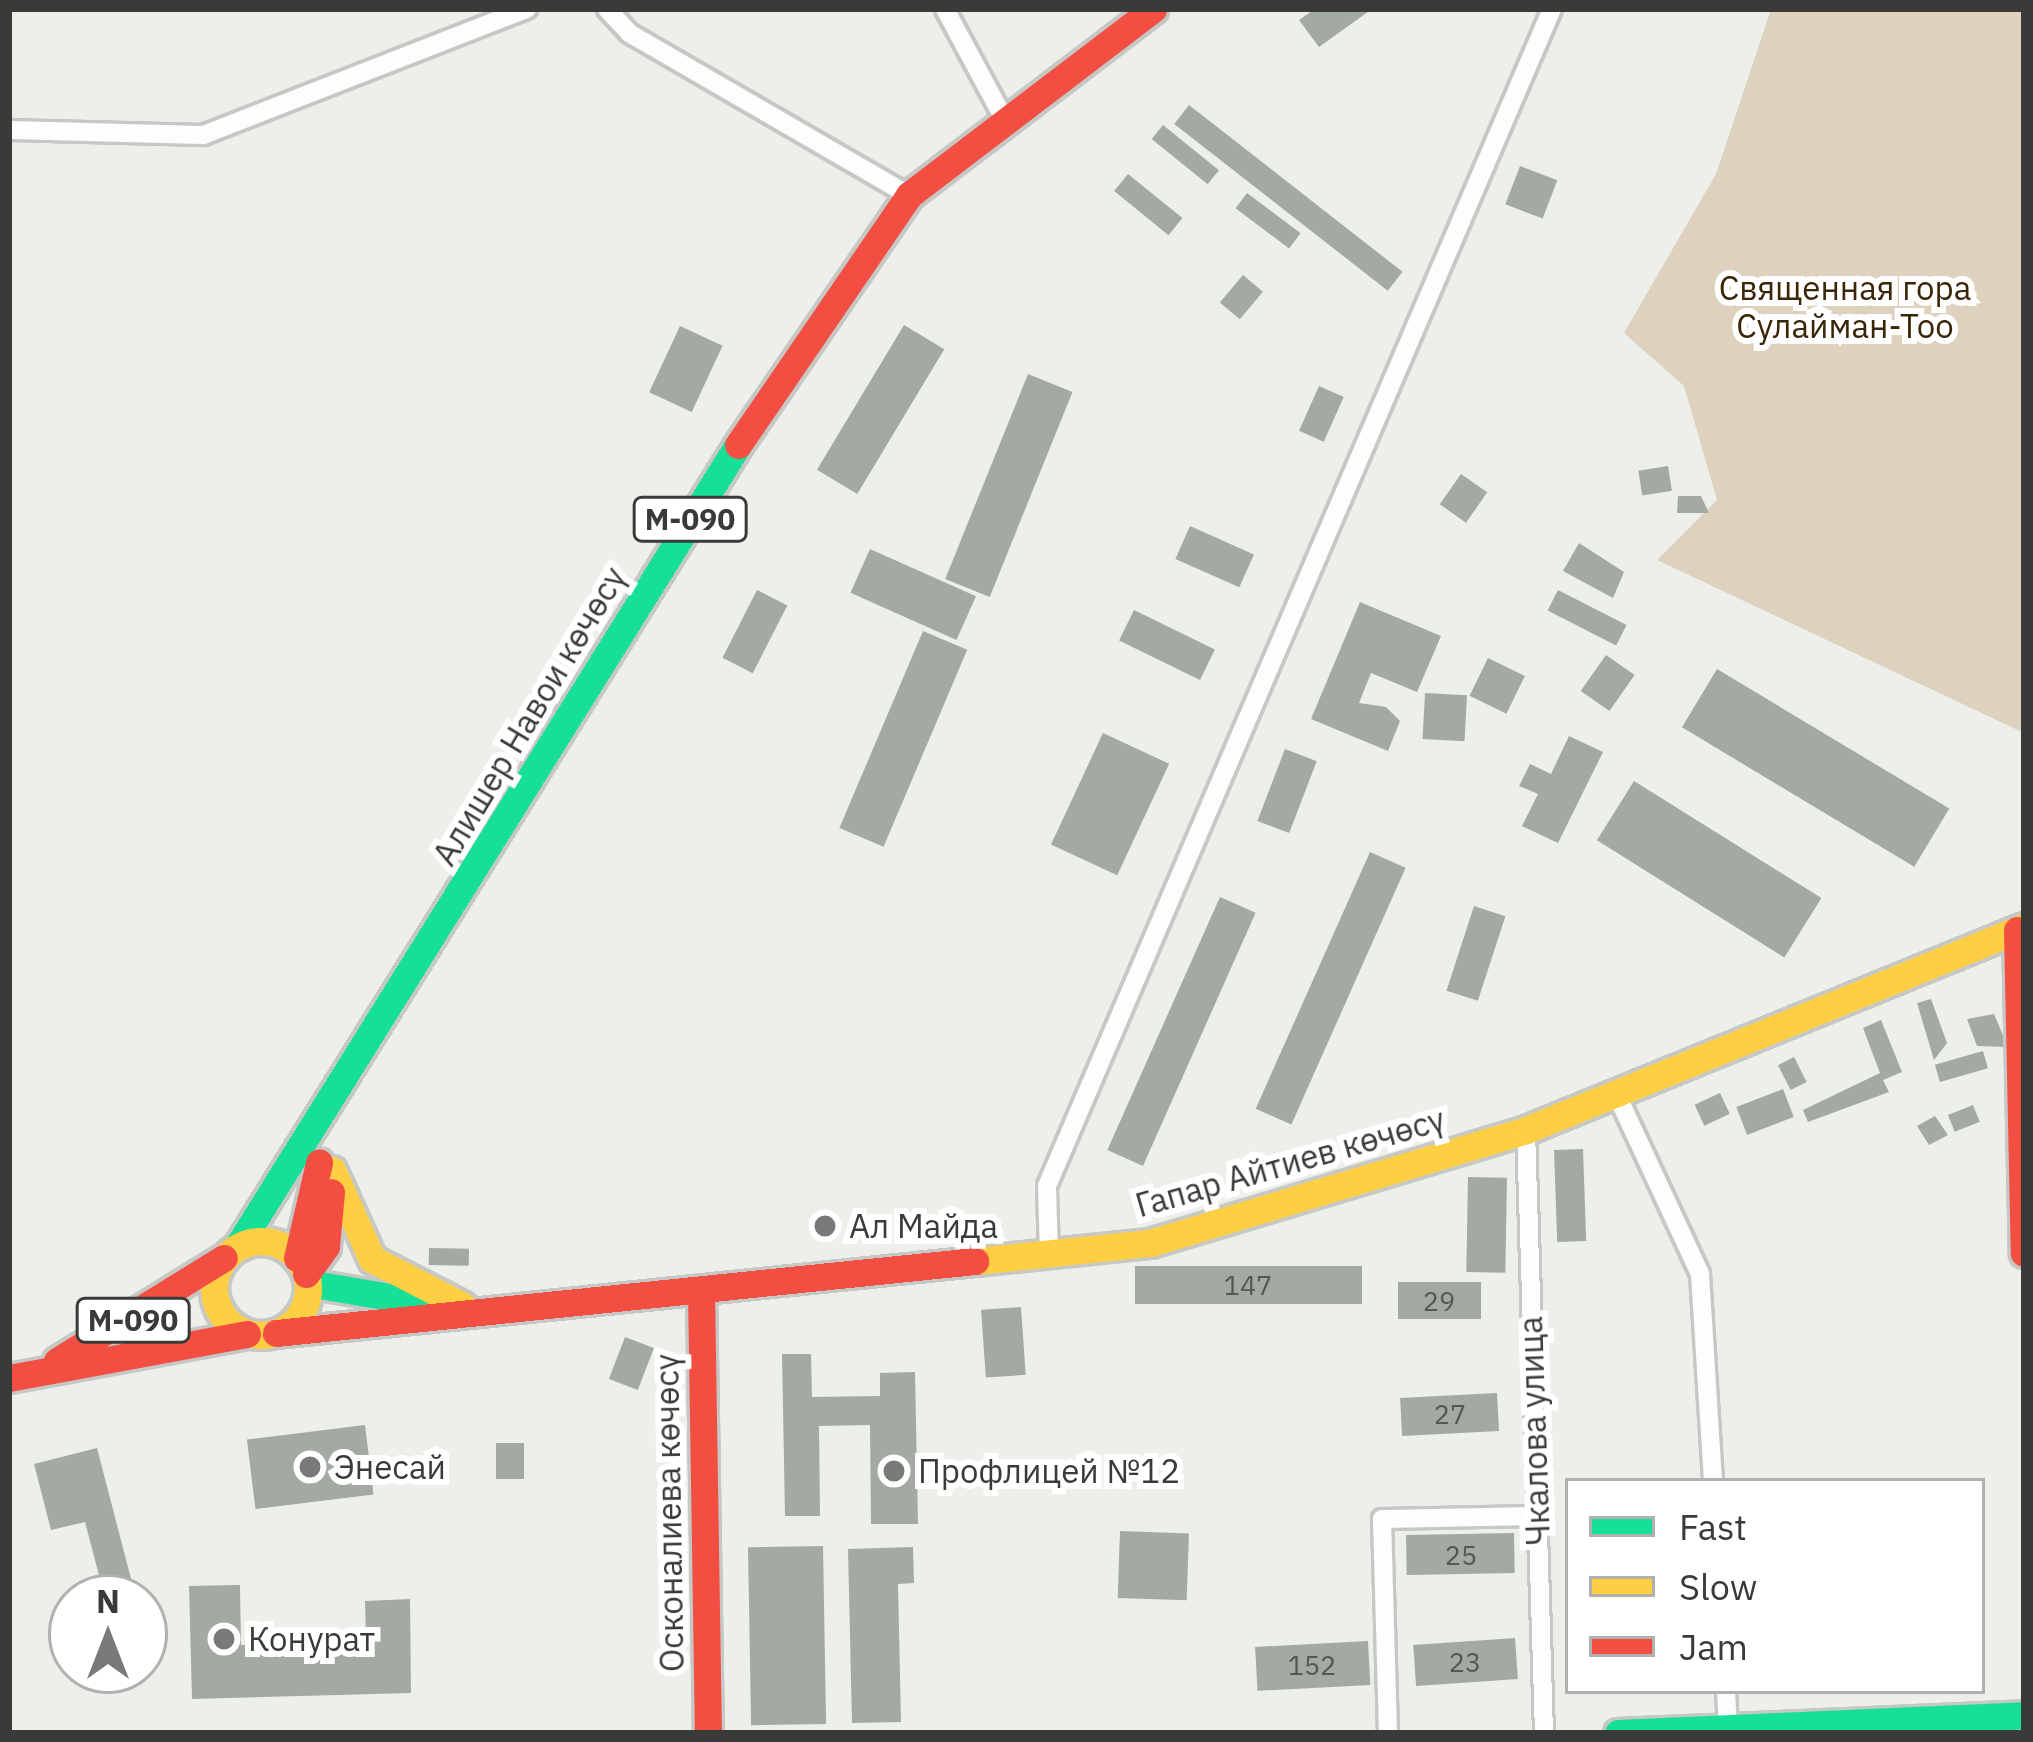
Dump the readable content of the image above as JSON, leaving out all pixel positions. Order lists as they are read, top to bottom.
{
  "streets": {
    "main road": [
      "М-090",
      "Алишер Навои көчөсү",
      "Гапар Айтиев көчөсү",
      "Осконалиева көчөсү"
    ],
    "street": ["Чкалова улица"]
  },
  "crossings": [
    ["М-090", "Алишер Навои көчөсү"],
    ["М-090", "Гапар Айтиев көчөсү"],
    ["Алишер Навои көчөсү", "Гапар Айтиев көчөсү"],
    ["Гапар Айтиев көчөсү", "Чкалова улица"],
    ["Гапар Айтиев көчөсү", "Осконалиева көчөсү"]
  ],
  "parks": ["Священная гора Сулайман-Тоо"],
  "places": [
    "Ал Майда",
    "Энесай",
    "Профлицей №12",
    "Конурат"
  ],
  "house_numbers": [
    "147",
    "29",
    "27",
    "25",
    "23",
    "152"
  ],
  "legend": ["Fast", "Slow", "Jam"],
  "north": "top"
}
